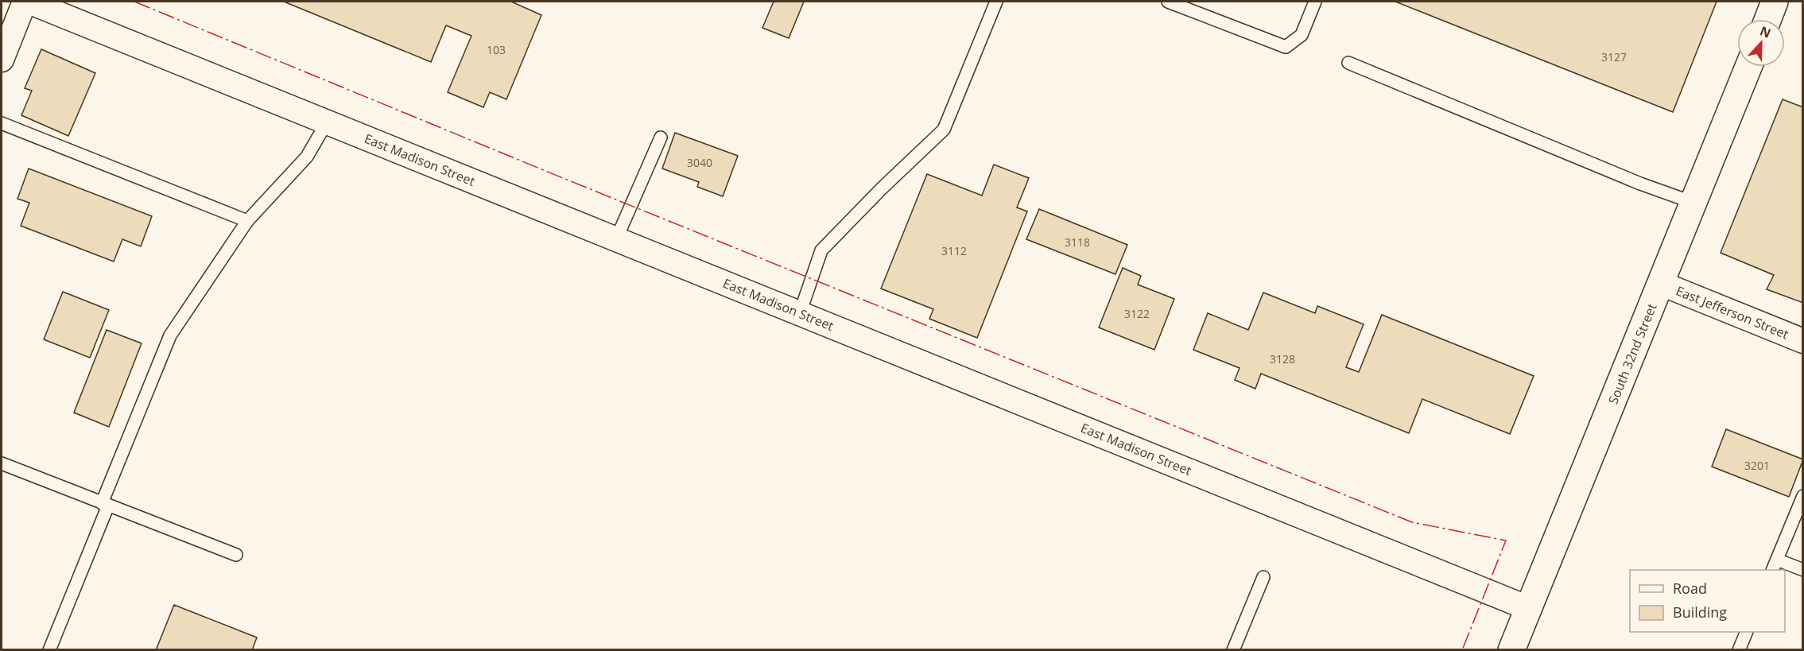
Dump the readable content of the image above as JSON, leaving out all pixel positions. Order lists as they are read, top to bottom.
{
  "streets": {
    "main road": ["South 32nd Street"],
    "street": ["East Madison Street", "East Jefferson Street"]
  },
  "crossings": [
    ["East Madison Street", "South 32nd Street"],
    ["East Jefferson Street", "South 32nd Street"]
  ],
  "house_numbers": [
    "103",
    "3127",
    "3040",
    "3118",
    "3112",
    "3122",
    "3128",
    "3201"
  ],
  "legend": ["Road", "Building"],
  "north": "top"
}
